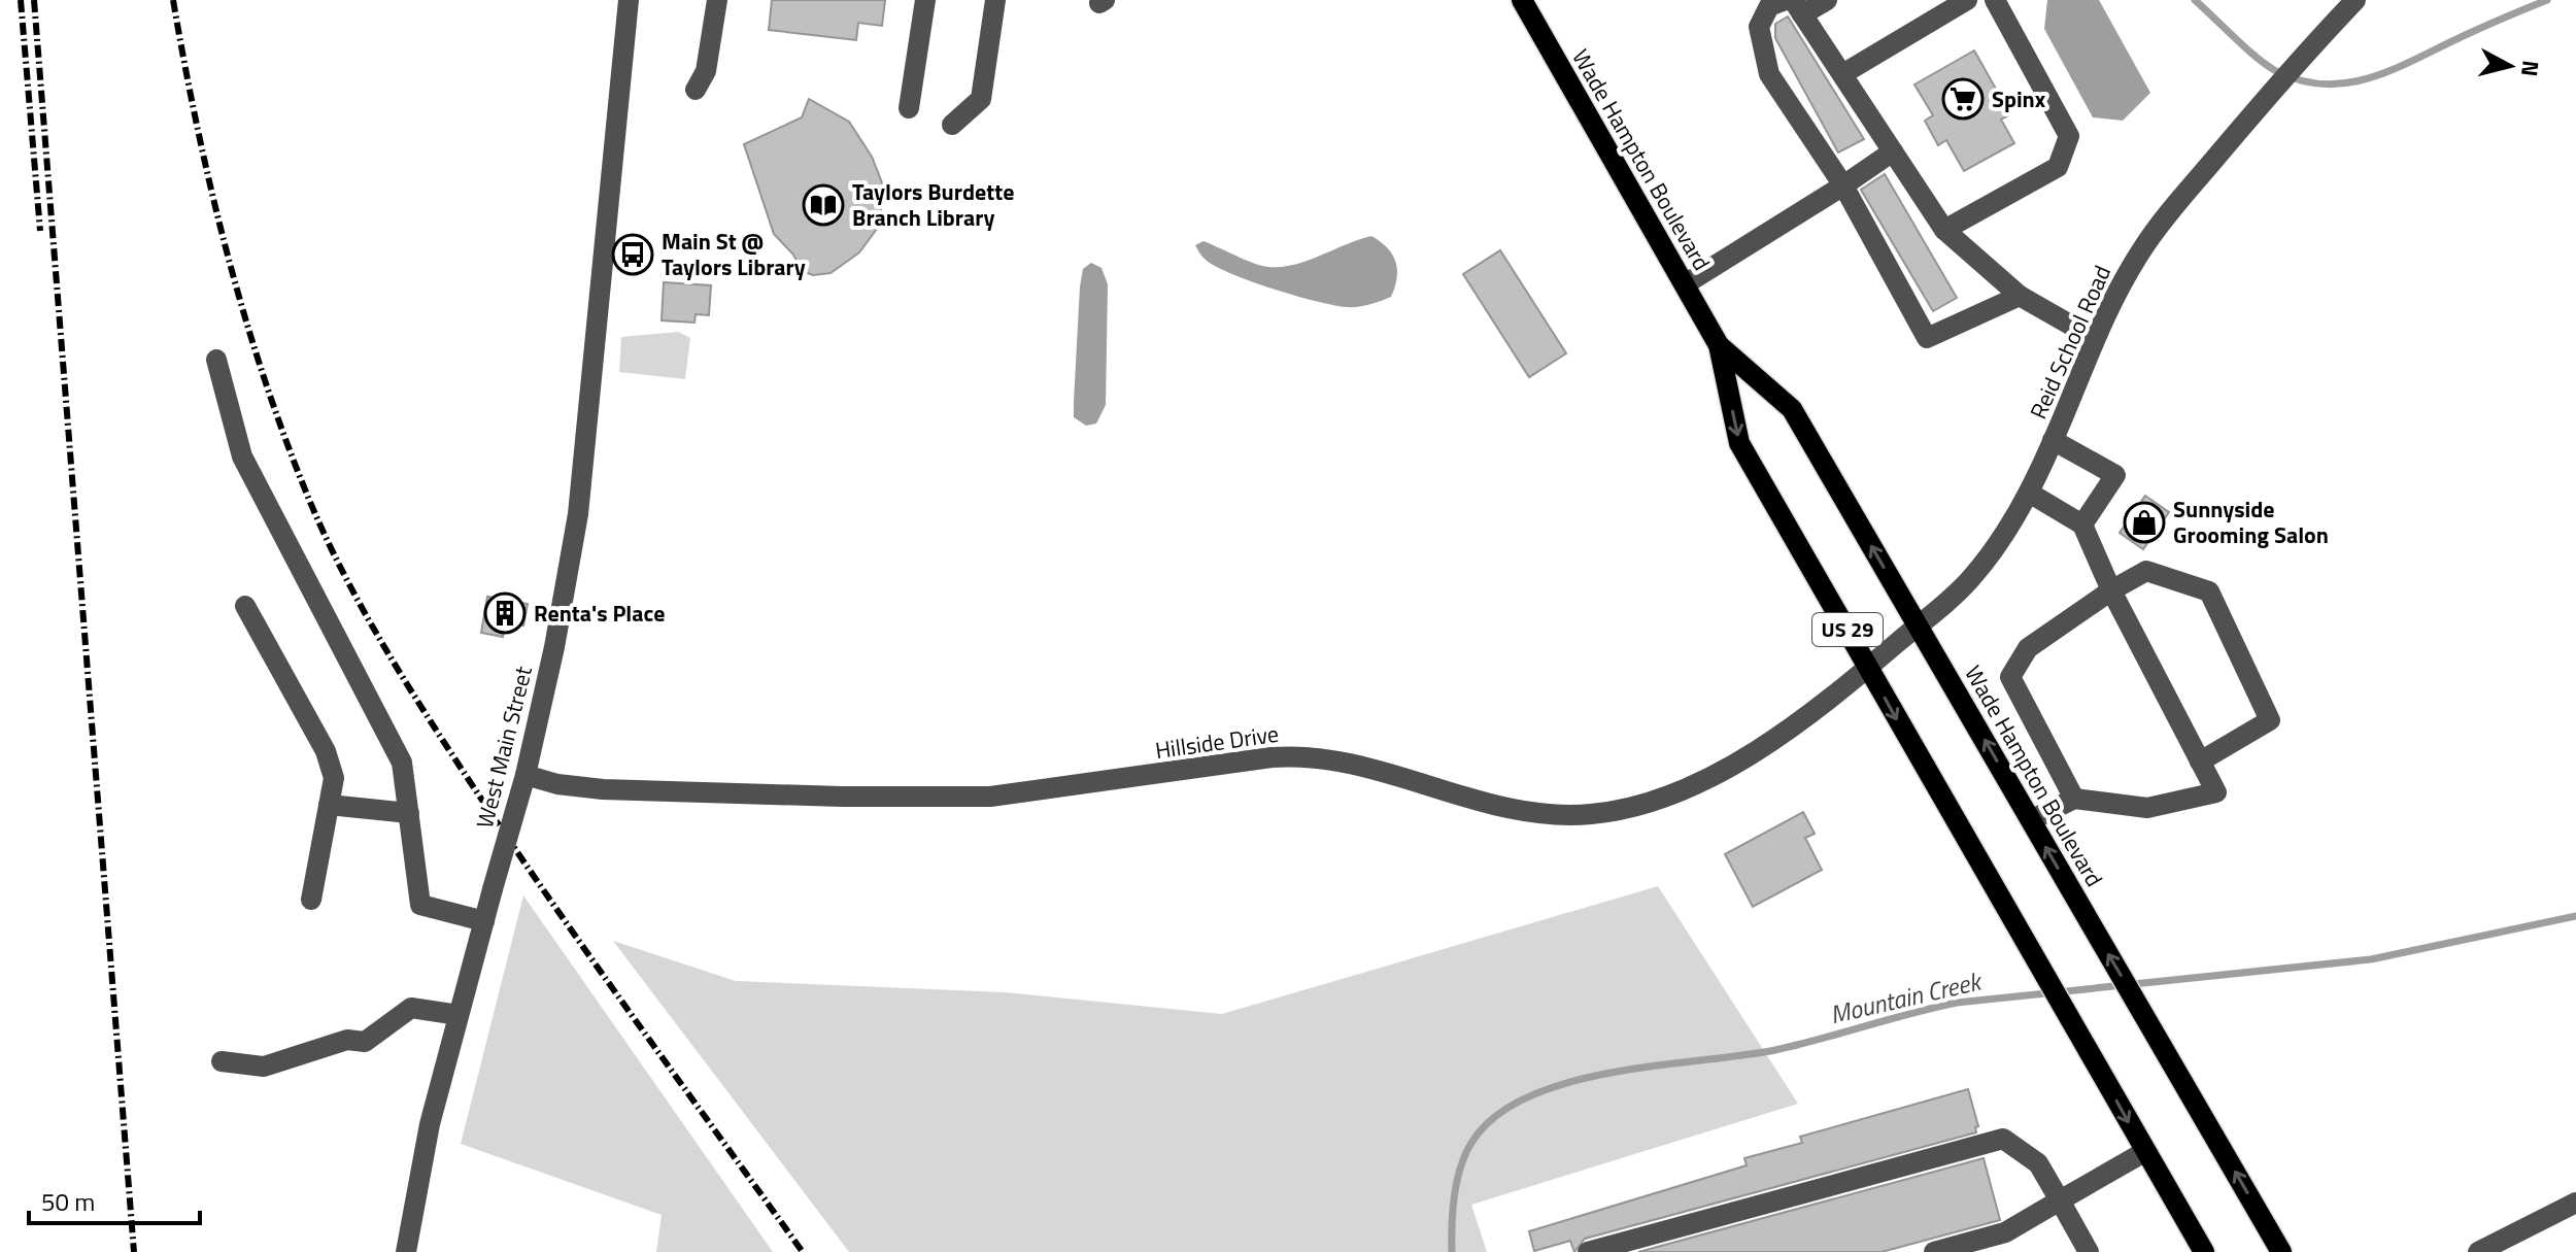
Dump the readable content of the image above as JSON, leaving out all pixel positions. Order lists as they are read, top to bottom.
{
  "streets": {
    "main road": ["Wade Hampton Boulevard", "US 29"],
    "street": ["Reid School Road", "Hillside Drive", "West Main Street"]
  },
  "crossings": [
    ["Wade Hampton Boulevard", "Reid School Road"],
    ["Wade Hampton Boulevard", "Hillside Drive"],
    ["Reid School Road", "Hillside Drive"],
    ["Hillside Drive", "West Main Street"]
  ],
  "water": ["Mountain Creek"],
  "places": {
    "supermarket": ["Spinx"],
    "library": ["Taylors Burdette Branch Library"],
    "bus stop": ["Main St @ Taylors Library"],
    "shop": ["Sunnyside Grooming Salon"],
    "building": ["Renta's Place"]
  },
  "scale_bar": "50 m",
  "north": "right"
}
